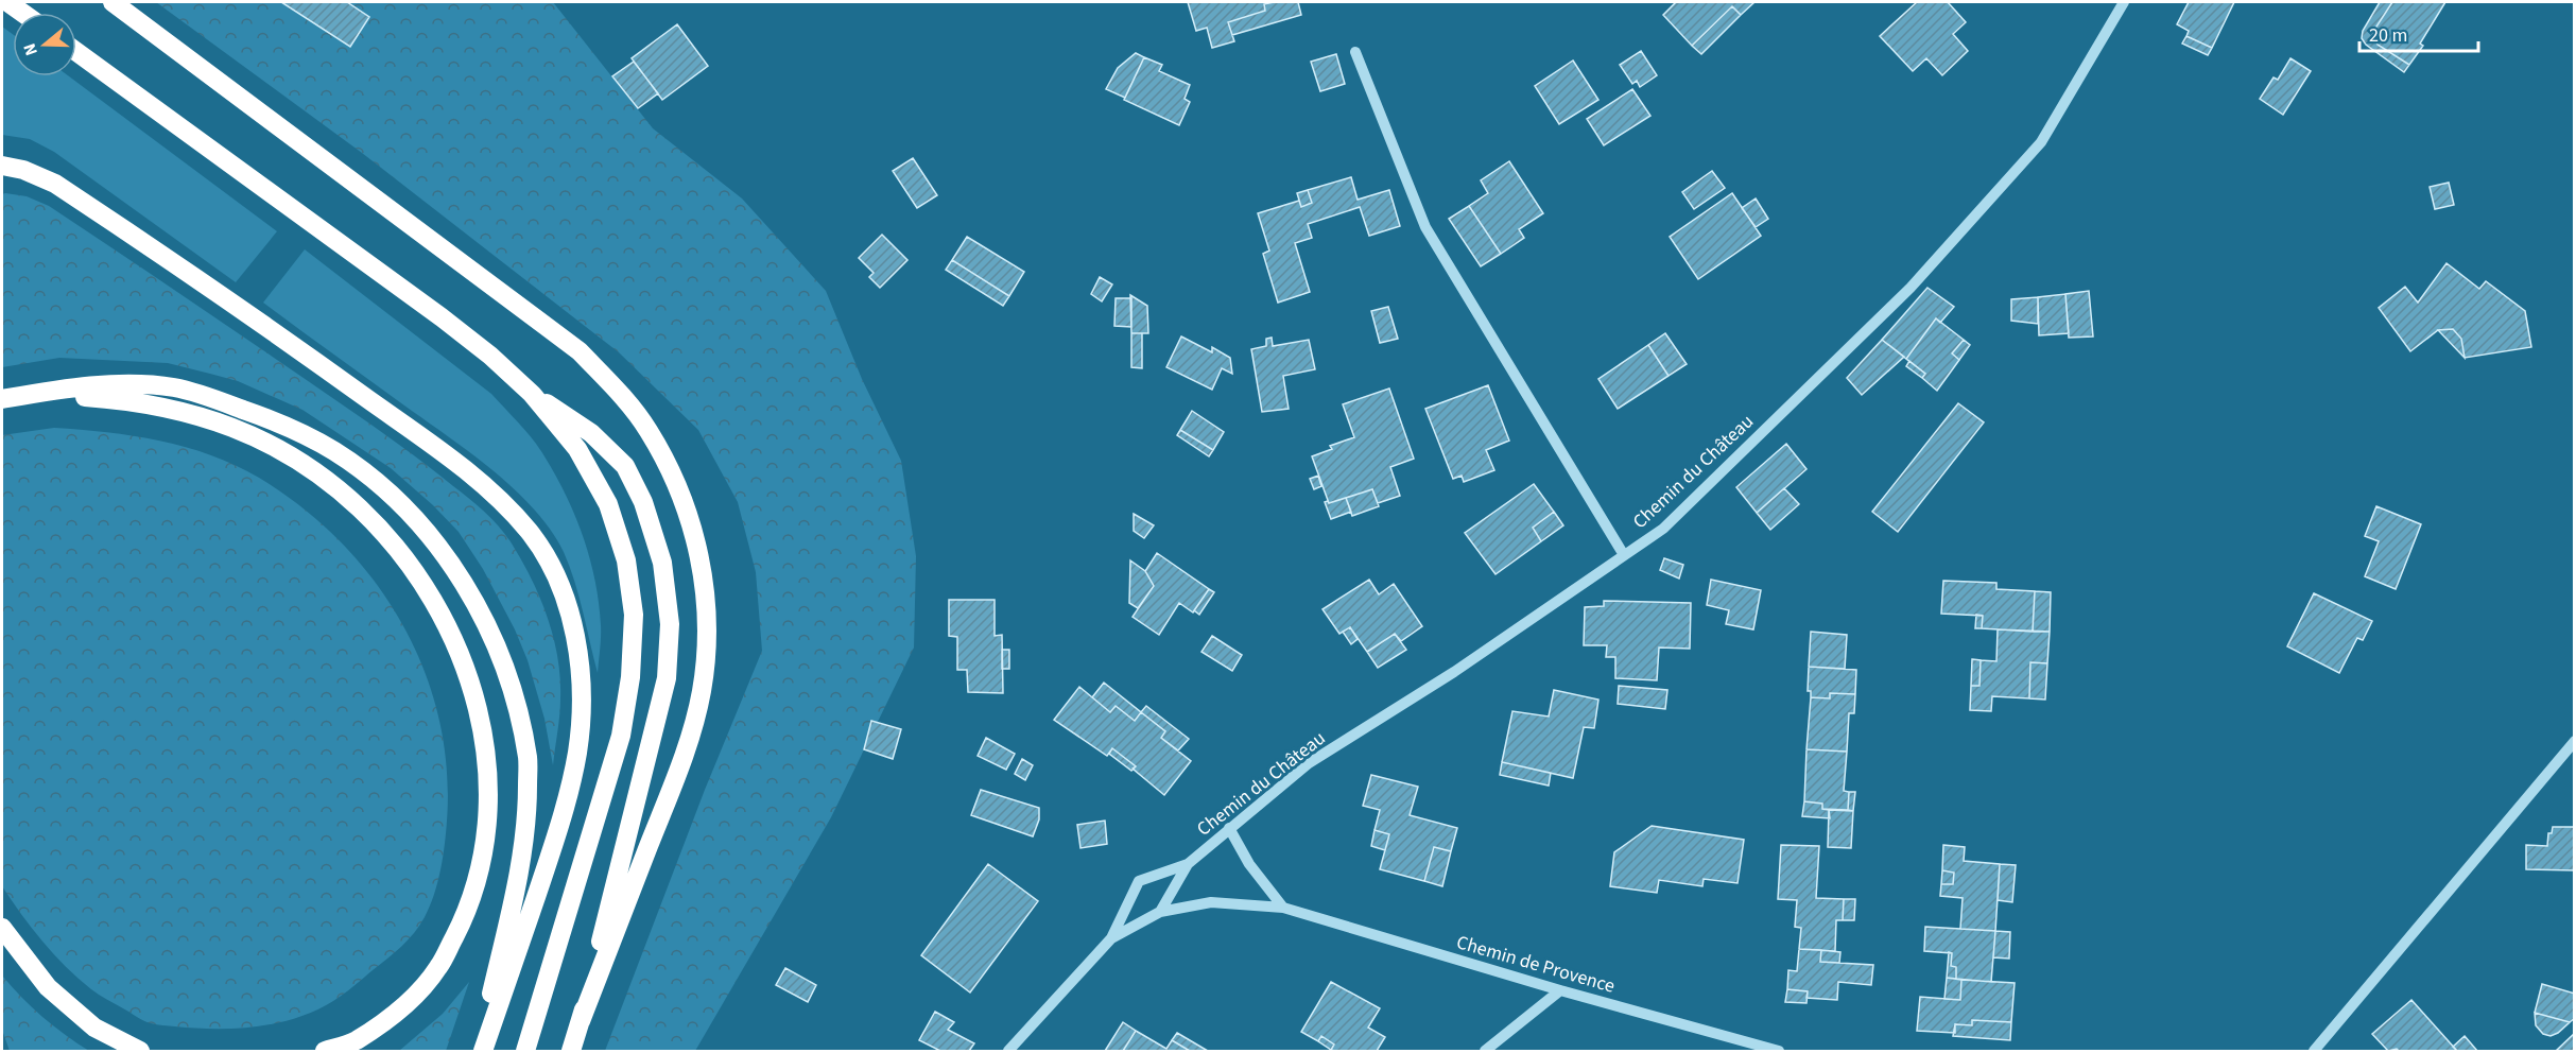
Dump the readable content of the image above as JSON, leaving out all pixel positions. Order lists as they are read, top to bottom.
{
  "streets": {
    "street": ["Chemin du Château", "Chemin de Provence"]
  },
  "crossings": [
    ["Chemin du Château", "Chemin de Provence"]
  ],
  "scale_bar": "20 m",
  "north": "left"
}
